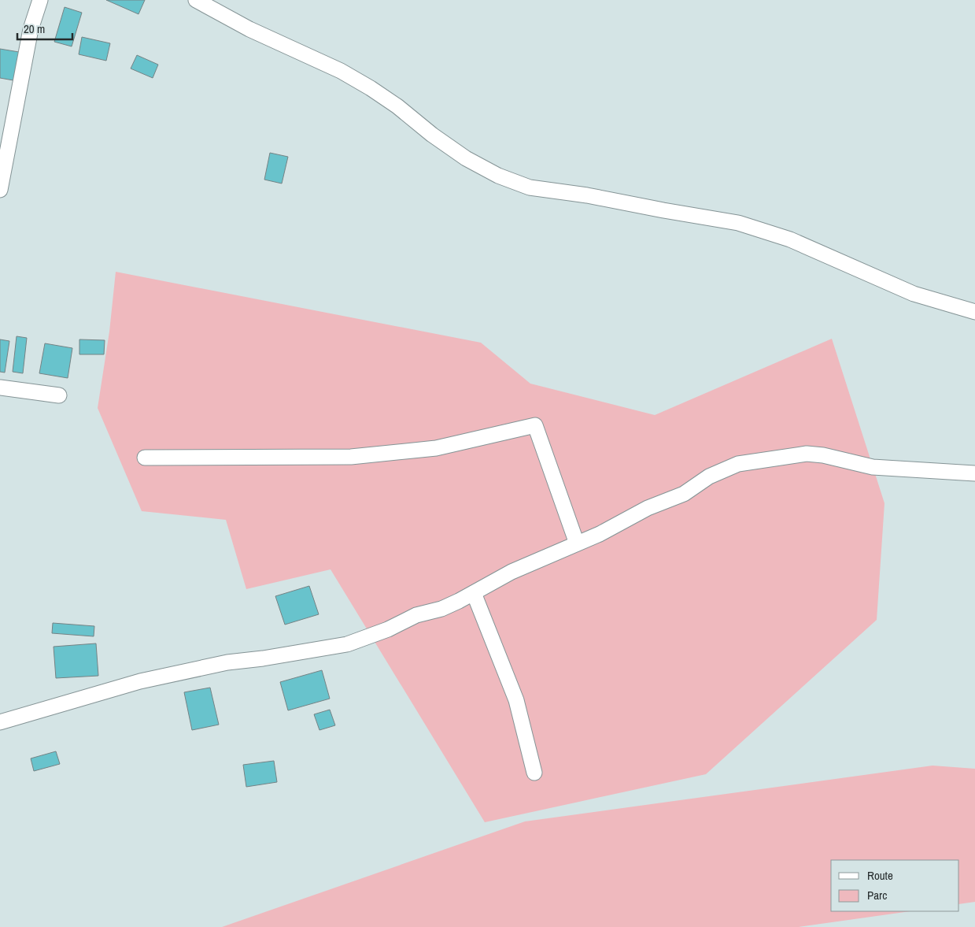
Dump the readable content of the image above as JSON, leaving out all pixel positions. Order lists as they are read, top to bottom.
{
  "legend": ["Route", "Parc"],
  "scale_bar": "20 m"
}
